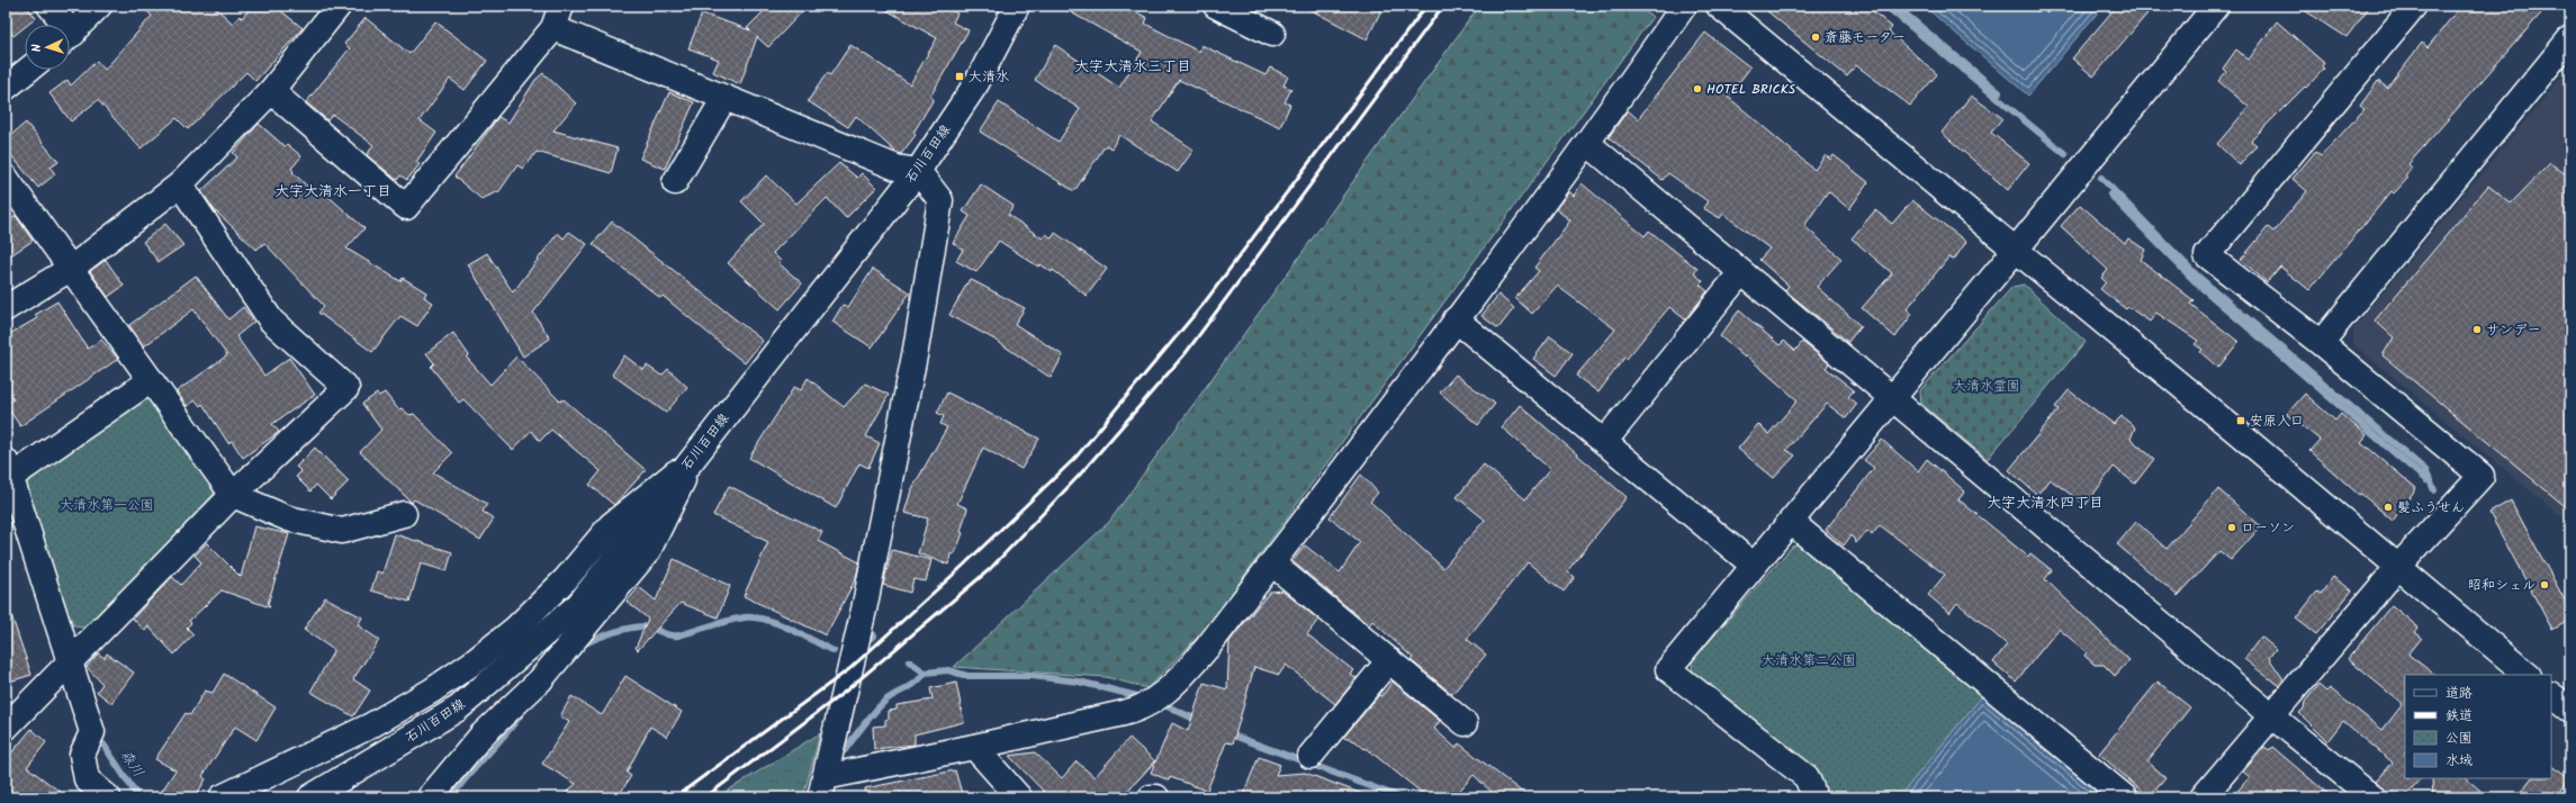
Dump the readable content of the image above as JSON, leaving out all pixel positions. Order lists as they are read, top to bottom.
{
  "streets": {
    "street": ["石川百田線"]
  },
  "districts": ["大字大清水三丁目", "大字大清水一丁目", "大字大清水四丁目"],
  "water": ["森川"],
  "parks": ["大清水霊園", "大清水第一公園", "大清水第二公園"],
  "places": {
    "other": [
      "斎藤モーター",
      "HOTEL BRICKS",
      "サンデー",
      "髪ふうせん",
      "ローソン",
      "昭和シェル"
    ],
    "transit": ["大清水", "安原入口"]
  },
  "legend": [
    "道路",
    "鉄道",
    "公園",
    "水域"
  ],
  "north": "left"
}
